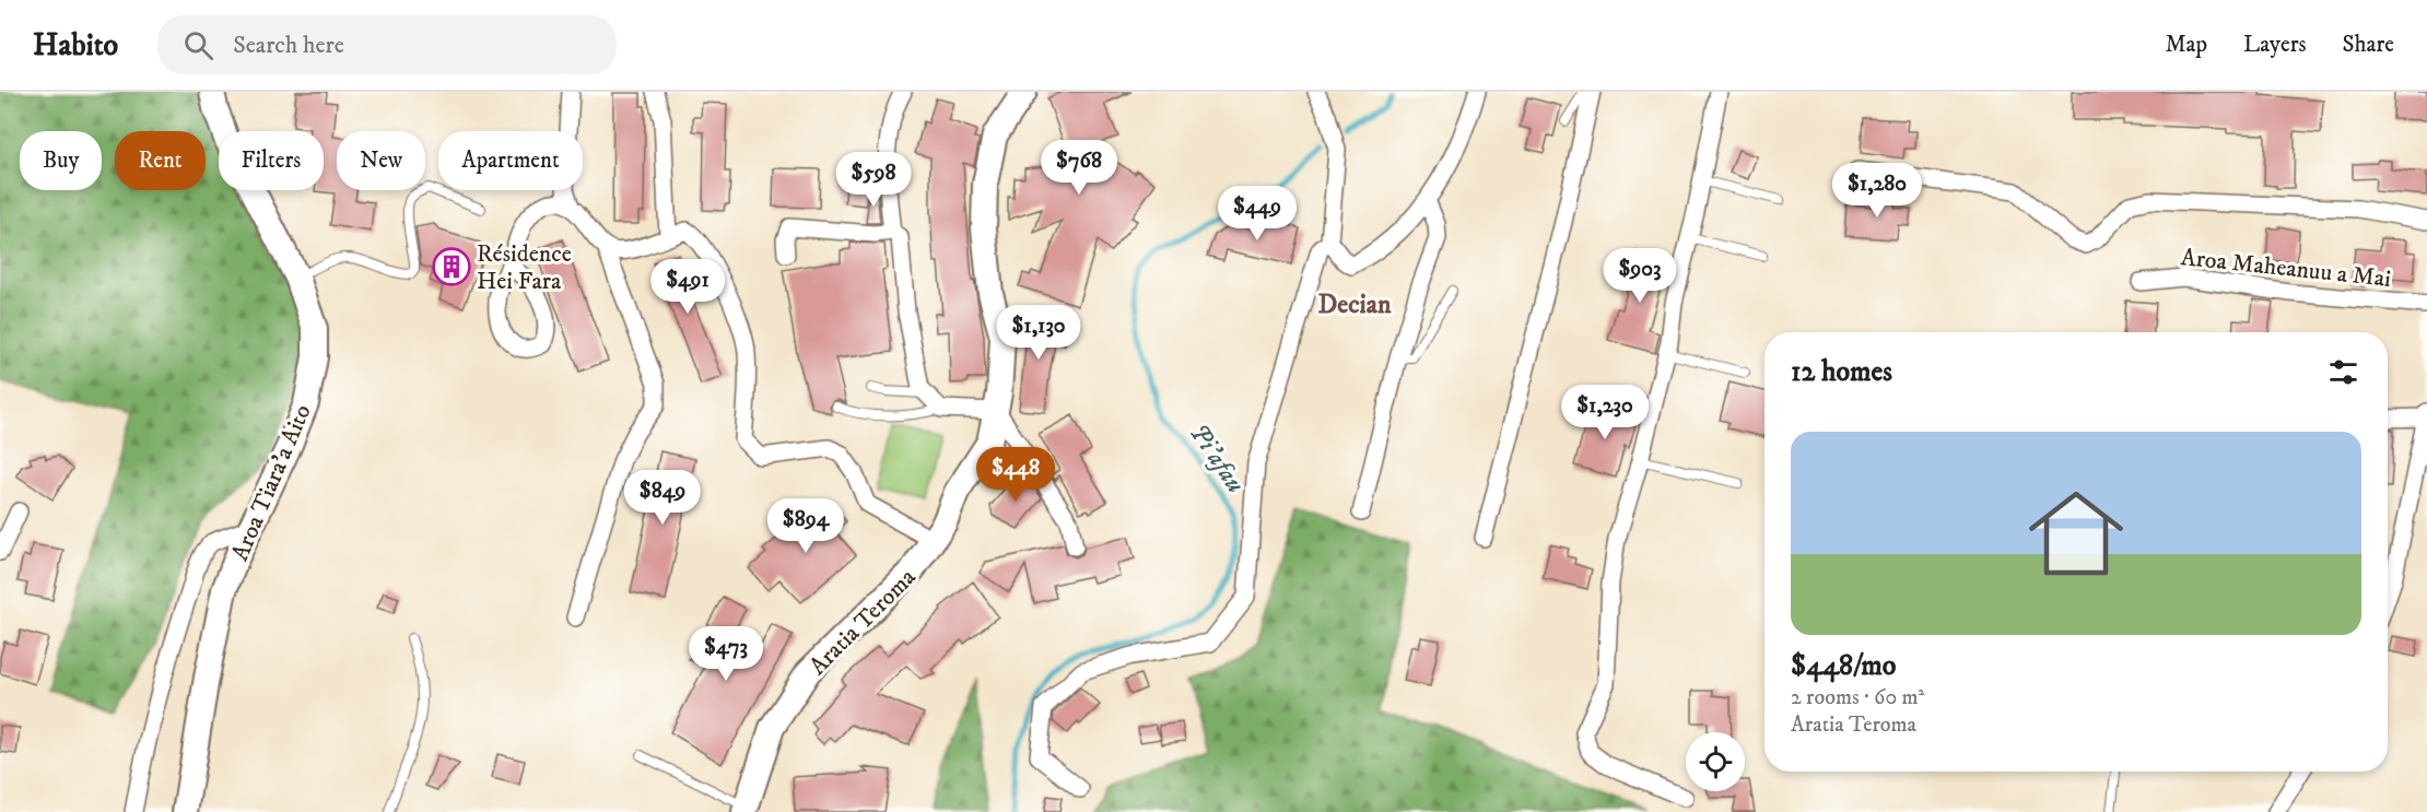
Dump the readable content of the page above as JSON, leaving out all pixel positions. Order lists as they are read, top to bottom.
{
  "streets": {
    "main road": ["Aroa Tiara'a Aito", "Aratia Teroma"],
    "street": ["Aroa Maheanuu a Mai"]
  },
  "districts": ["Decian"],
  "water": ["Pi'afau"],
  "places": {
    "building": ["Résidence Hei Fara"]
  },
  "page": {
    "header": "Habito",
    "search": "Search here",
    "nav": ["Map", "Layers", "Share"],
    "chip": [
      "Buy",
      "Rent",
      "Filters",
      "New",
      "Apartment"
    ],
    "price": [
      "$768",
      "$598",
      "$1,280",
      "$449",
      "$903",
      "$491",
      "$1,130",
      "$1,230",
      "$448",
      "$849",
      "$894",
      "$473"
    ],
    "heading": "12 homes",
    "list": [
      {
        "name": "$448/mo",
        "note": "2 rooms · 60 m² · Aratia Teroma"
      }
    ]
  }
}
